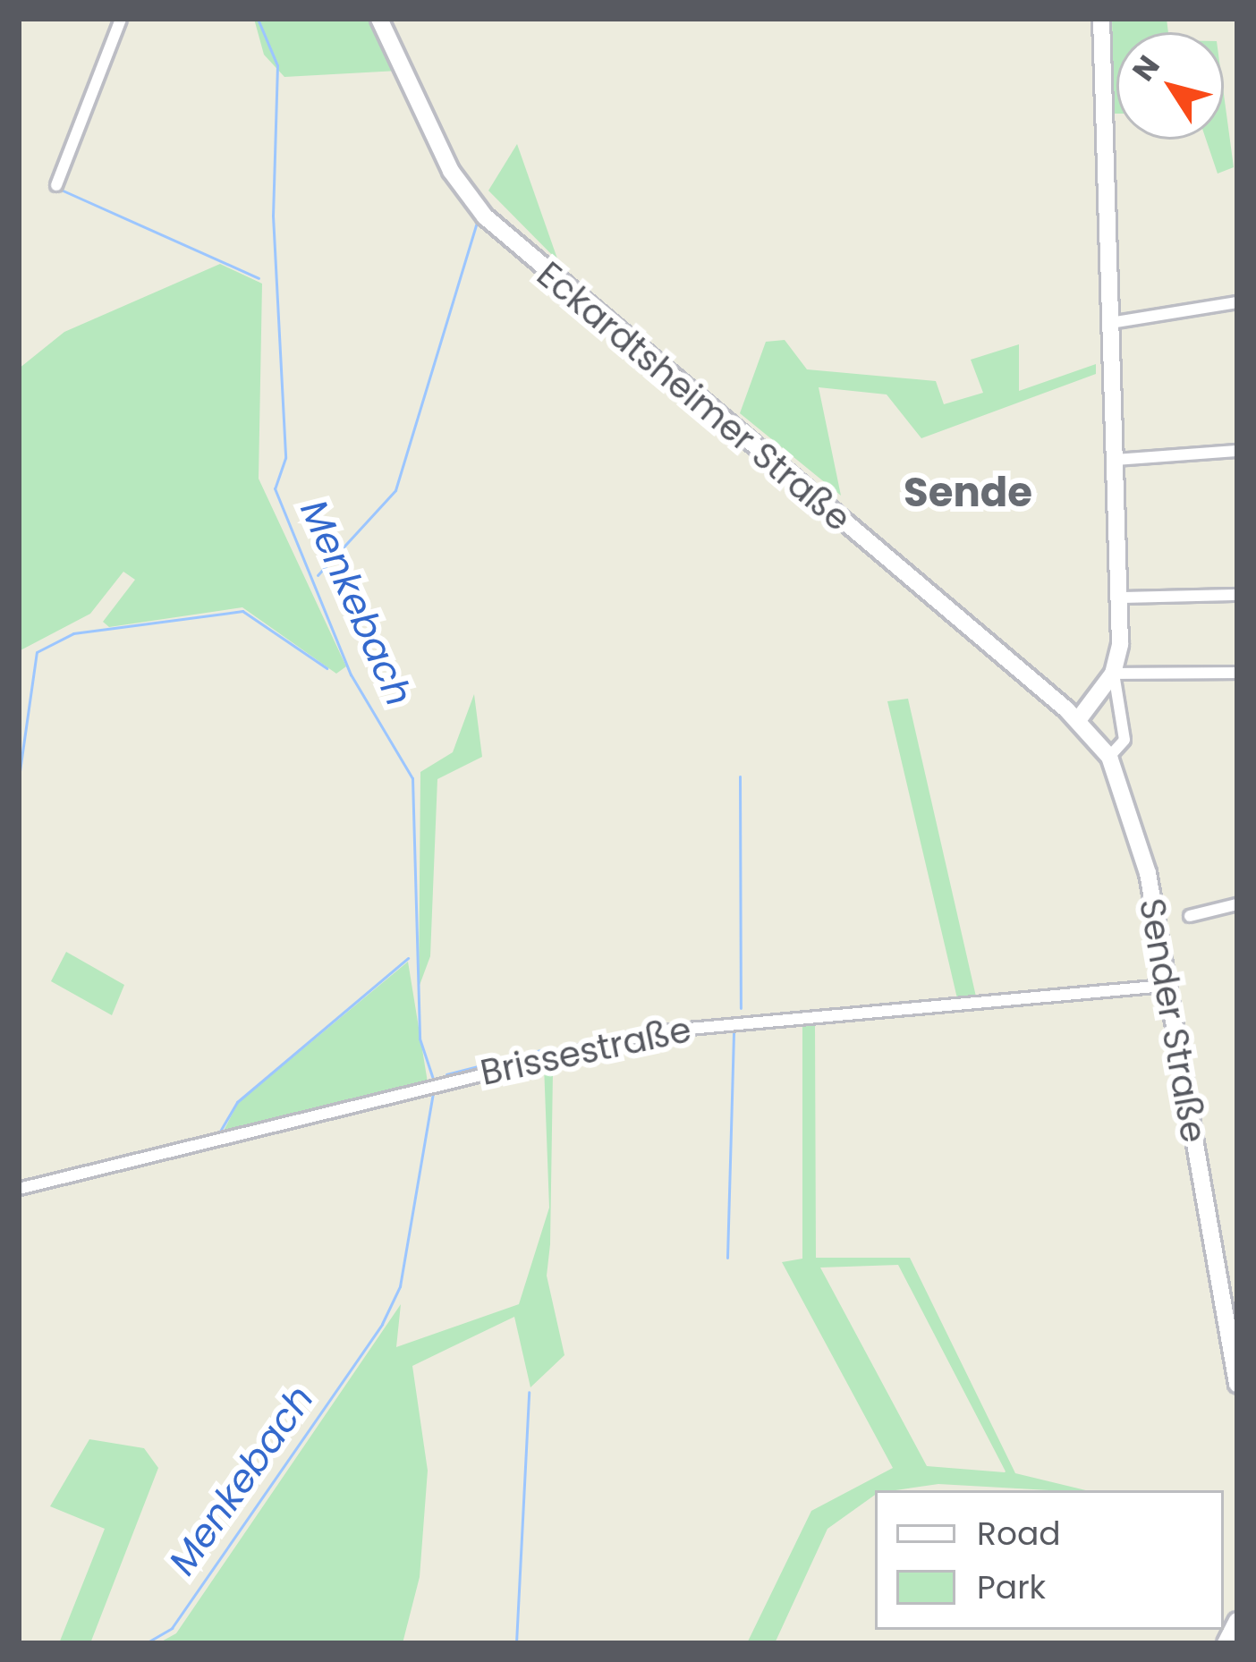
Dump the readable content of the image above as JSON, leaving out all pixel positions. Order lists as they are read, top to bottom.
{
  "streets": {
    "main road": ["Eckardtsheimer Straße", "Sender Straße"],
    "street": ["Brissestraße"]
  },
  "crossings": [
    ["Eckardtsheimer Straße", "Sender Straße"],
    ["Sender Straße", "Brissestraße"]
  ],
  "districts": ["Sende"],
  "water": ["Menkebach"],
  "legend": ["Road", "Park"],
  "north": "top left"
}
